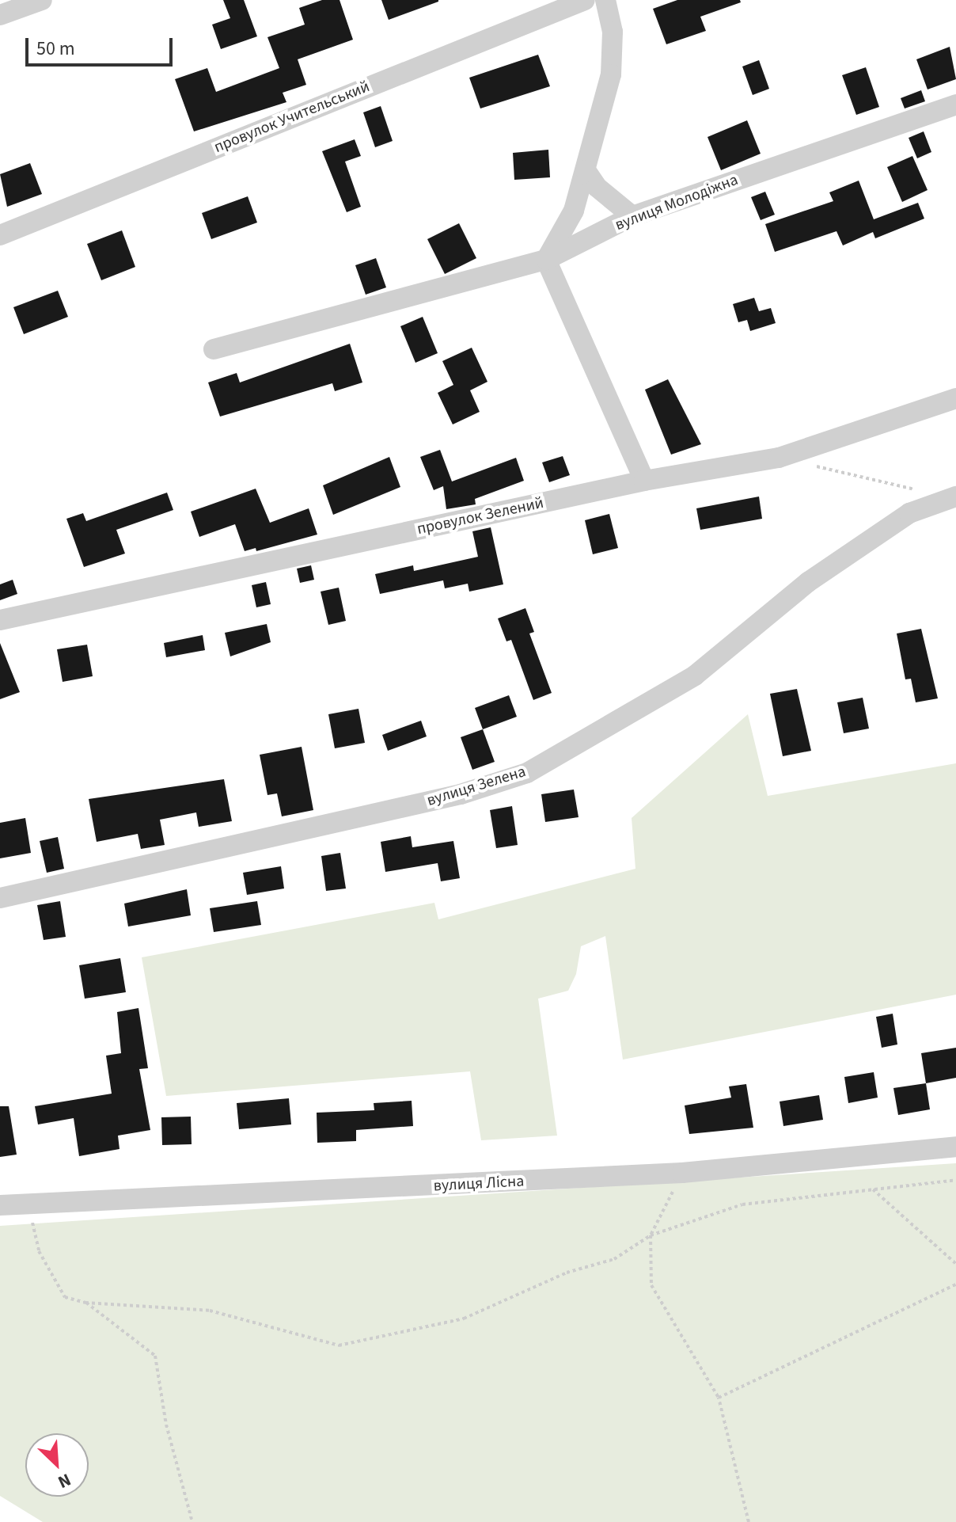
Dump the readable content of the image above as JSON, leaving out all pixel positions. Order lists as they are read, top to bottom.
{
  "streets": {
    "street": [
      "провулок Учительський",
      "вулиця Молодіжна",
      "провулок Зелений",
      "вулиця Зелена",
      "вулиця Лісна"
    ]
  },
  "scale_bar": "50 m",
  "north": "bottom right"
}
